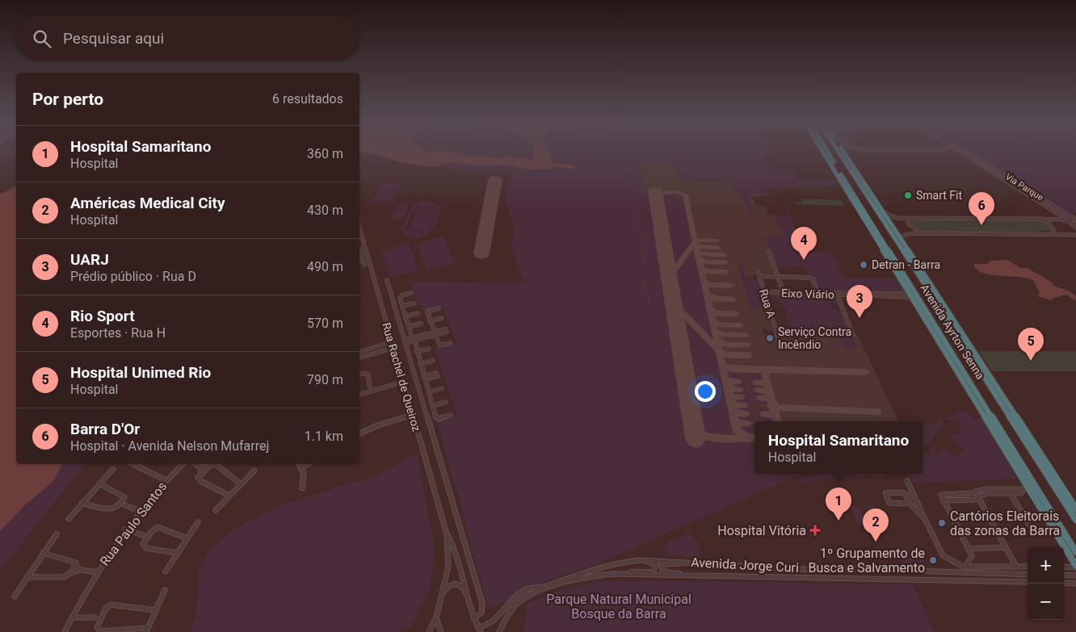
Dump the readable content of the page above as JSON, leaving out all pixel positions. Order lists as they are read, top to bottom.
{
  "streets": {
    "highway": ["Avenida Ayrton Senna"],
    "street": [
      "Via Parque",
      "Eixo Viário",
      "Rua A",
      "Rua Rachel de Queiroz",
      "Rua Paulo Santos",
      "Avenida Jorge Curi"
    ]
  },
  "crossings": [
    ["Eixo Viário", "Rua A"],
    ["Eixo Viário", "Avenida Ayrton Senna"],
    ["Rua Rachel de Queiroz", "Avenida Jorge Curi"]
  ],
  "parks": ["Parque Natural Municipal Bosque da Barra"],
  "places": {
    "other": [
      "Smart Fit",
      "Detran - Barra",
      "Serviço Contra Incêndio",
      "Cartórios Eleitorais das zonas da Barra",
      "1º Grupamento de Busca e Salvamento"
    ],
    "health": ["Hospital Vitória"]
  },
  "page": {
    "search": "Pesquisar aqui",
    "heading": ["Por perto", "6 resultados"],
    "list": [
      {
        "mark": "1",
        "name": "Hospital Samaritano",
        "note": "Hospital",
        "value": "360 m"
      },
      {
        "mark": "2",
        "name": "Américas Medical City",
        "note": "Hospital",
        "value": "430 m"
      },
      {
        "mark": "3",
        "name": "UARJ",
        "note": "Prédio público · Rua D",
        "value": "490 m"
      },
      {
        "mark": "4",
        "name": "Rio Sport",
        "note": "Esportes · Rua H",
        "value": "570 m"
      },
      {
        "mark": "5",
        "name": "Hospital Unimed Rio",
        "note": "Hospital",
        "value": "790 m"
      },
      {
        "mark": "6",
        "name": "Barra D'Or",
        "note": "Hospital · Avenida Nelson Mufarrej",
        "value": "1.1 km"
      }
    ],
    "pins": [
      "6",
      "4",
      "3",
      "5",
      "1",
      "2"
    ],
    "popup": ["Hospital Samaritano", "Hospital"],
    "map_buttons": ["+", "−"]
  }
}
